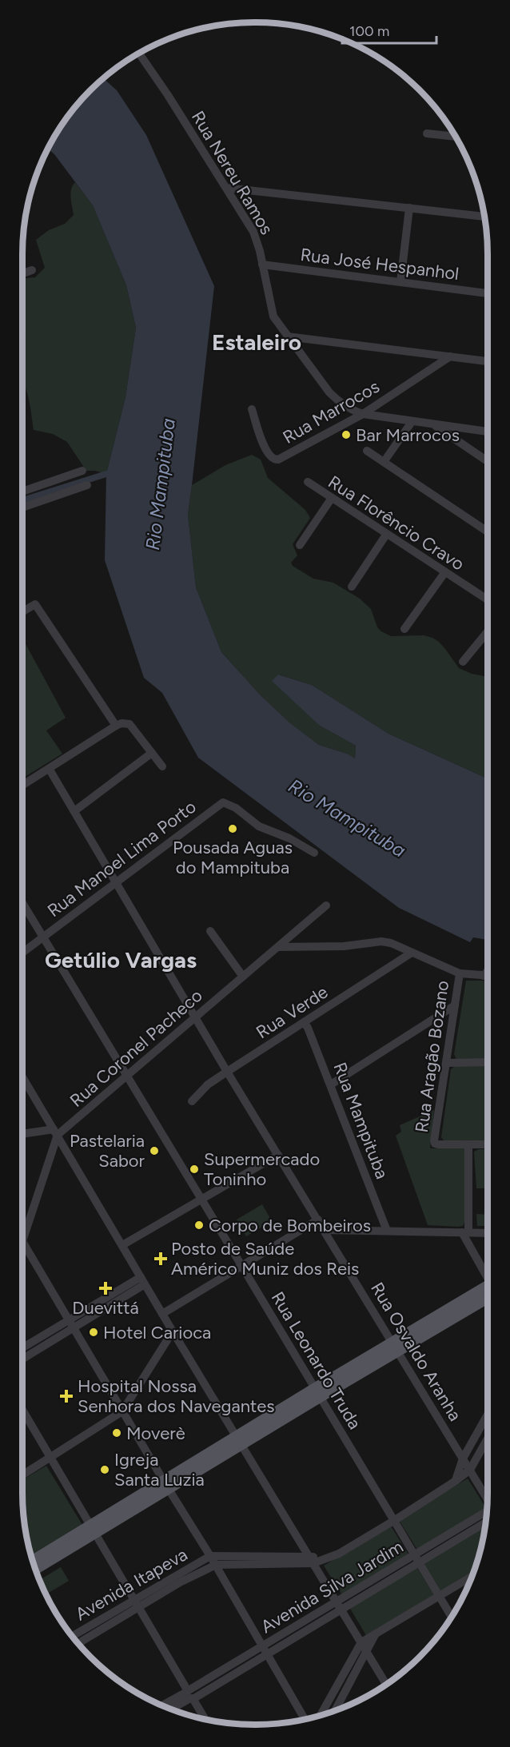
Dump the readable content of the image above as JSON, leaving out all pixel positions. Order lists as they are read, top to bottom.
{
  "streets": {
    "street": [
      "Rua Nereu Ramos",
      "Rua José Hespanhol",
      "Rua Marrocos",
      "Rua Florêncio Cravo",
      "Rua Manoel Lima Porto",
      "Rua Verde",
      "Rua Coronel Pacheco",
      "Rua Aragão Bozano",
      "Rua Mampituba",
      "Rua Osvaldo Aranha",
      "Rua Leonardo Truda",
      "Avenida Itapeva",
      "Avenida Silva Jardim"
    ]
  },
  "crossings": [
    ["Rua Nereu Ramos", "Rua José Hespanhol"],
    ["Rua Nereu Ramos", "Rua Marrocos"],
    ["Rua Manoel Lima Porto", "Rua Osvaldo Aranha"],
    ["Rua Manoel Lima Porto", "Rua Leonardo Truda"],
    ["Rua Verde", "Rua Mampituba"],
    ["Rua Verde", "Rua Osvaldo Aranha"],
    ["Rua Coronel Pacheco", "Rua Osvaldo Aranha"],
    ["Rua Coronel Pacheco", "Rua Leonardo Truda"],
    ["Rua Leonardo Truda", "Avenida Silva Jardim"]
  ],
  "districts": ["Estaleiro", "Getúlio Vargas"],
  "water": ["Rio Mampituba"],
  "places": {
    "other": [
      "Bar Marrocos",
      "Pousada Aguas do Mampituba",
      "Pastelaria Sabor",
      "Supermercado Toninho",
      "Corpo de Bombeiros",
      "Hotel Carioca",
      "Moverè",
      "Igreja Santa Luzia"
    ],
    "health": ["Posto de Saúde Américo Muniz dos Reis", "Duevittá", "Hospital Nossa Senhora dos Navegantes"]
  },
  "scale_bar": "100 m"
}
